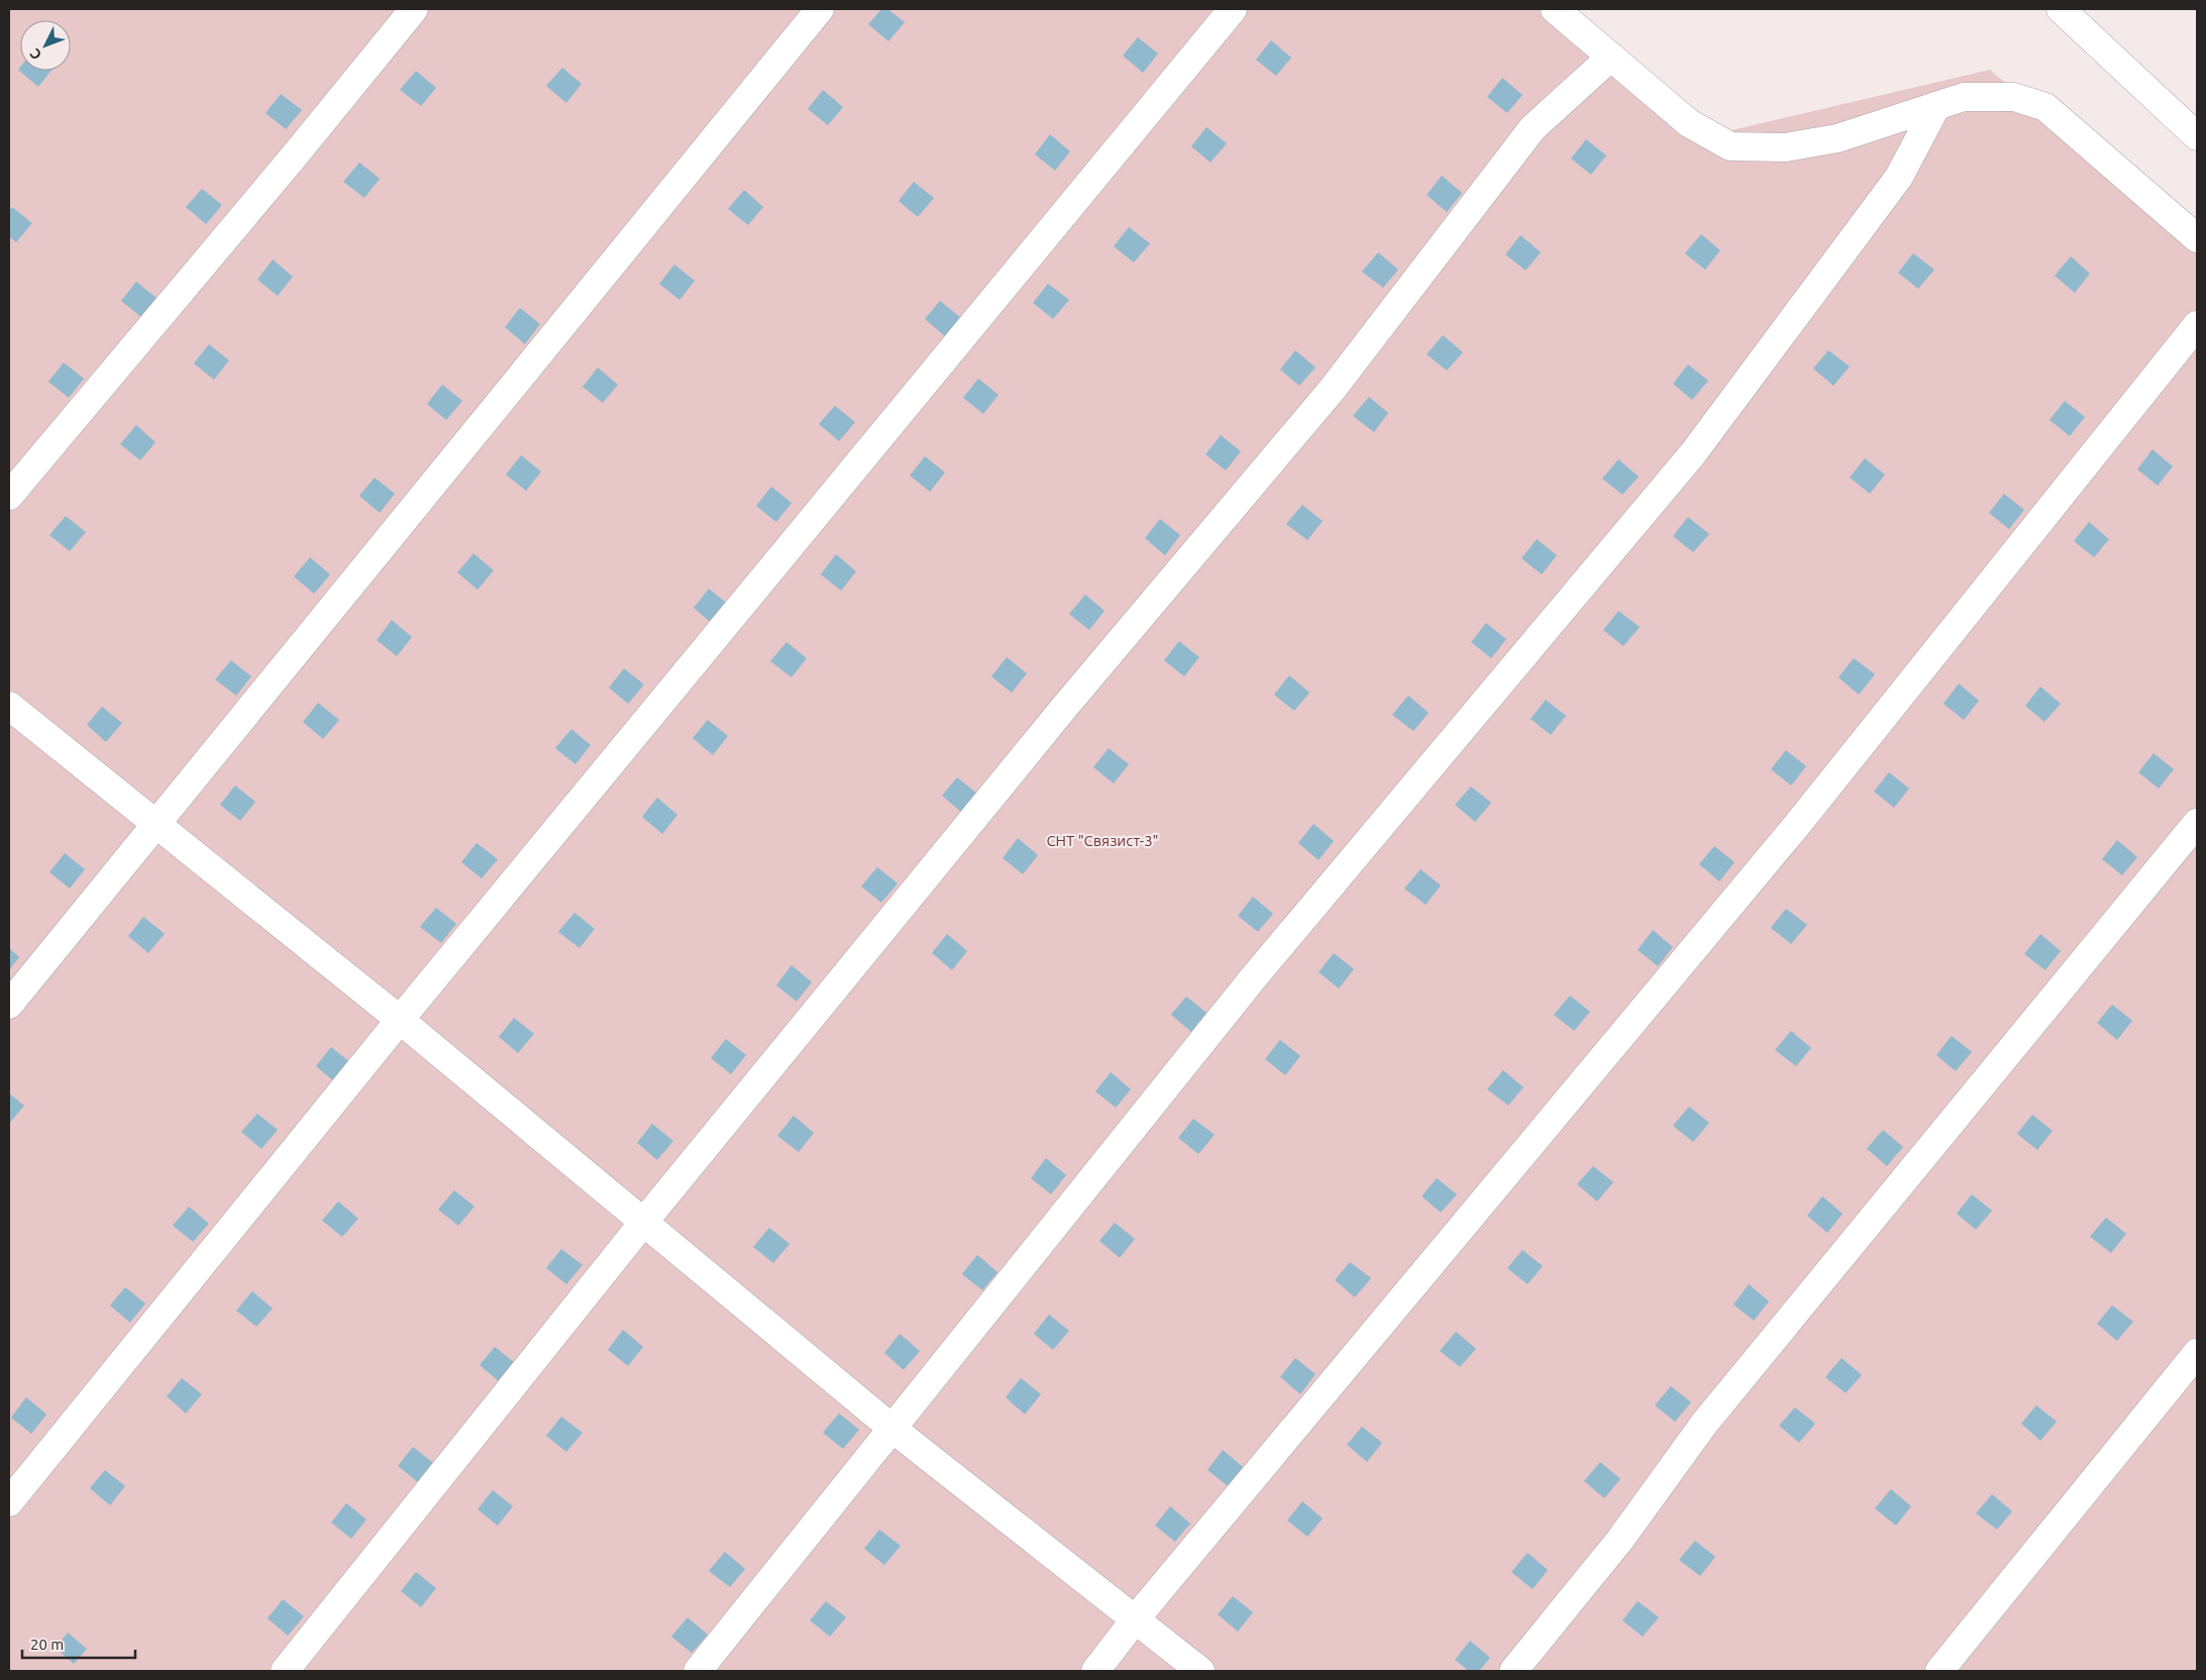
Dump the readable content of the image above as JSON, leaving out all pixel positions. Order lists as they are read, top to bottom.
{
  "parks": ["СНТ \"Связист-3\""],
  "scale_bar": "20 m",
  "north": "bottom left"
}
